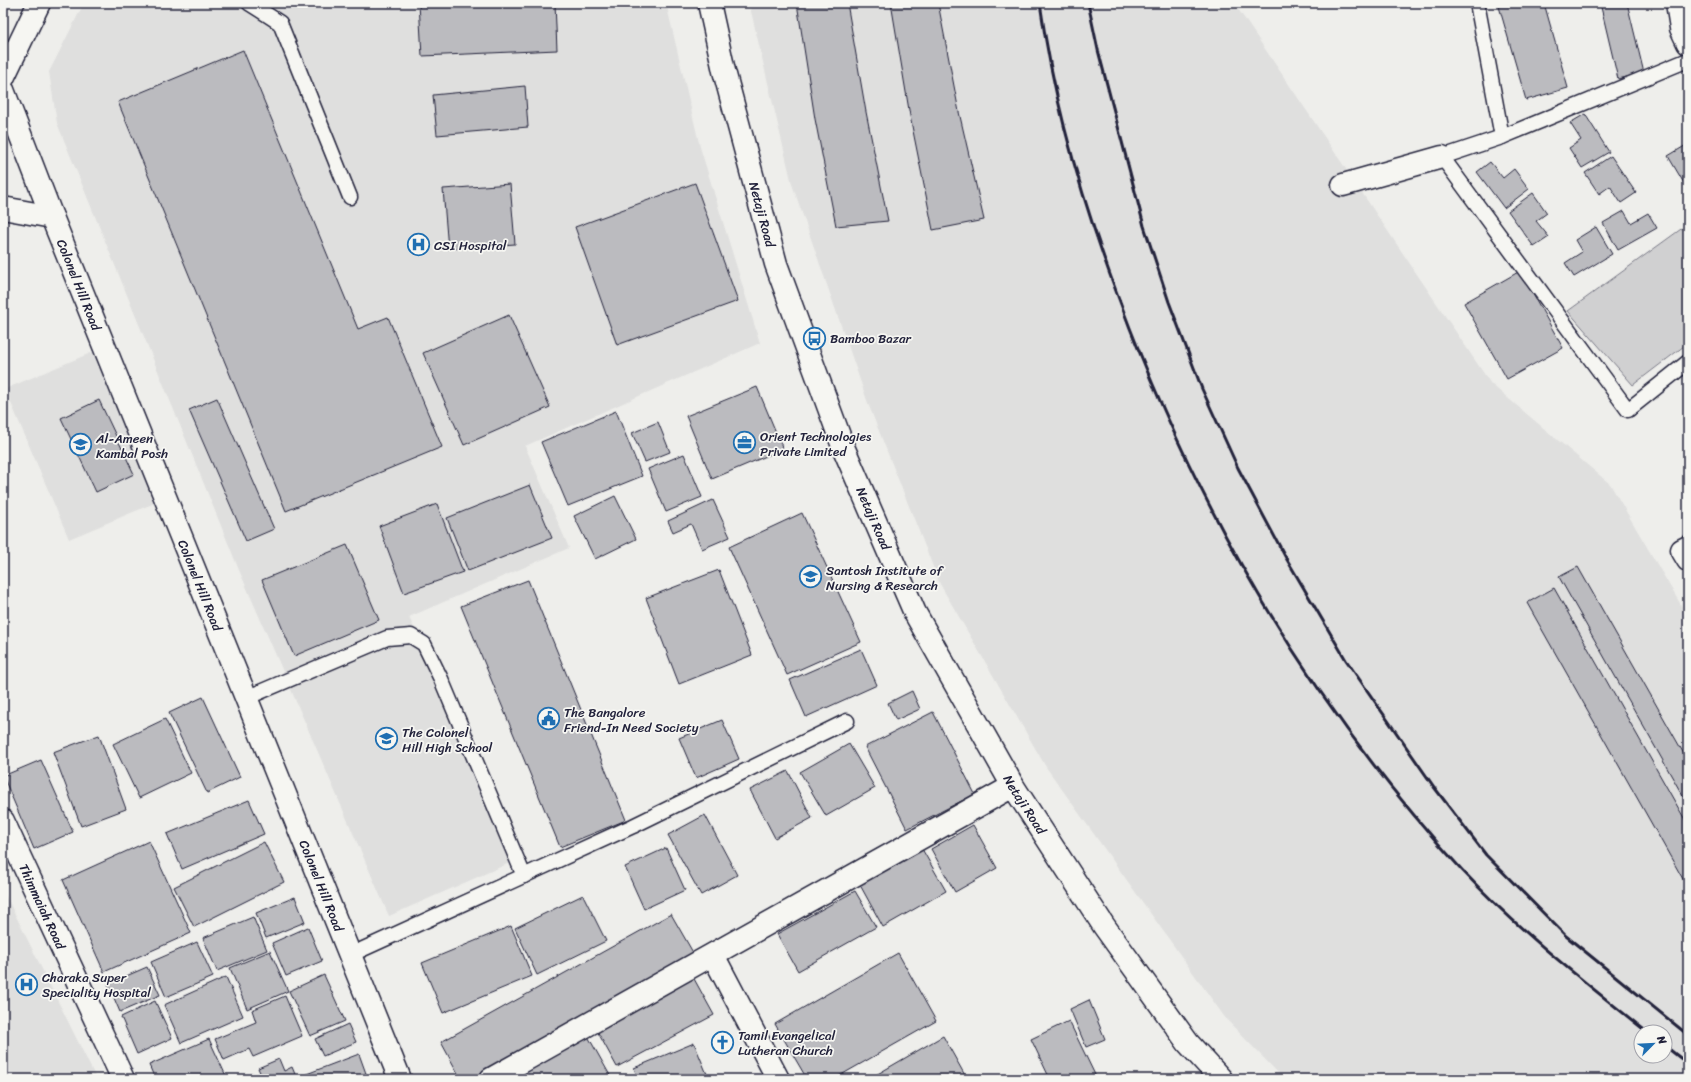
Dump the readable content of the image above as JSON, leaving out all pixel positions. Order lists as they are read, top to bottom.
{
  "streets": {
    "street": ["Netaji Road", "Colonel Hill Road", "Thimmaiah Road"]
  },
  "places": {
    "hospital": ["CSI Hospital", "Charaka Super Speciality Hospital"],
    "bus stop": ["Bamboo Bazar"],
    "office": ["Orient Technologies Private Limited"],
    "school or university": ["Al-Ameen Kambal Posh", "Santosh Institute of Nursing & Research", "The Colonel Hill High School"],
    "public building": ["The Bangalore Friend-In Need Society"],
    "church": ["Tamil Evangelical Lutheran Church"]
  },
  "north": "top right"
}
